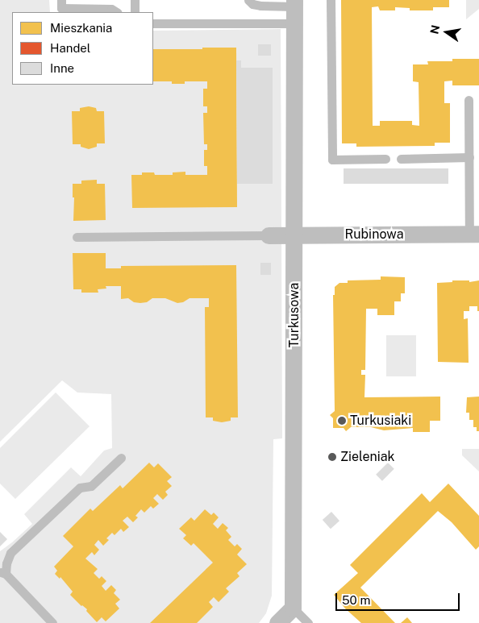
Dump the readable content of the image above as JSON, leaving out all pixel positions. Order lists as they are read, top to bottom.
{
  "streets": {
    "street": ["Rubinowa", "Turkusowa"]
  },
  "crossings": [
    ["Rubinowa", "Turkusowa"]
  ],
  "places": ["Turkusiaki", "Zieleniak"],
  "legend": ["Mieszkania", "Handel", "Inne"],
  "scale_bar": "50 m",
  "north": "left"
}
